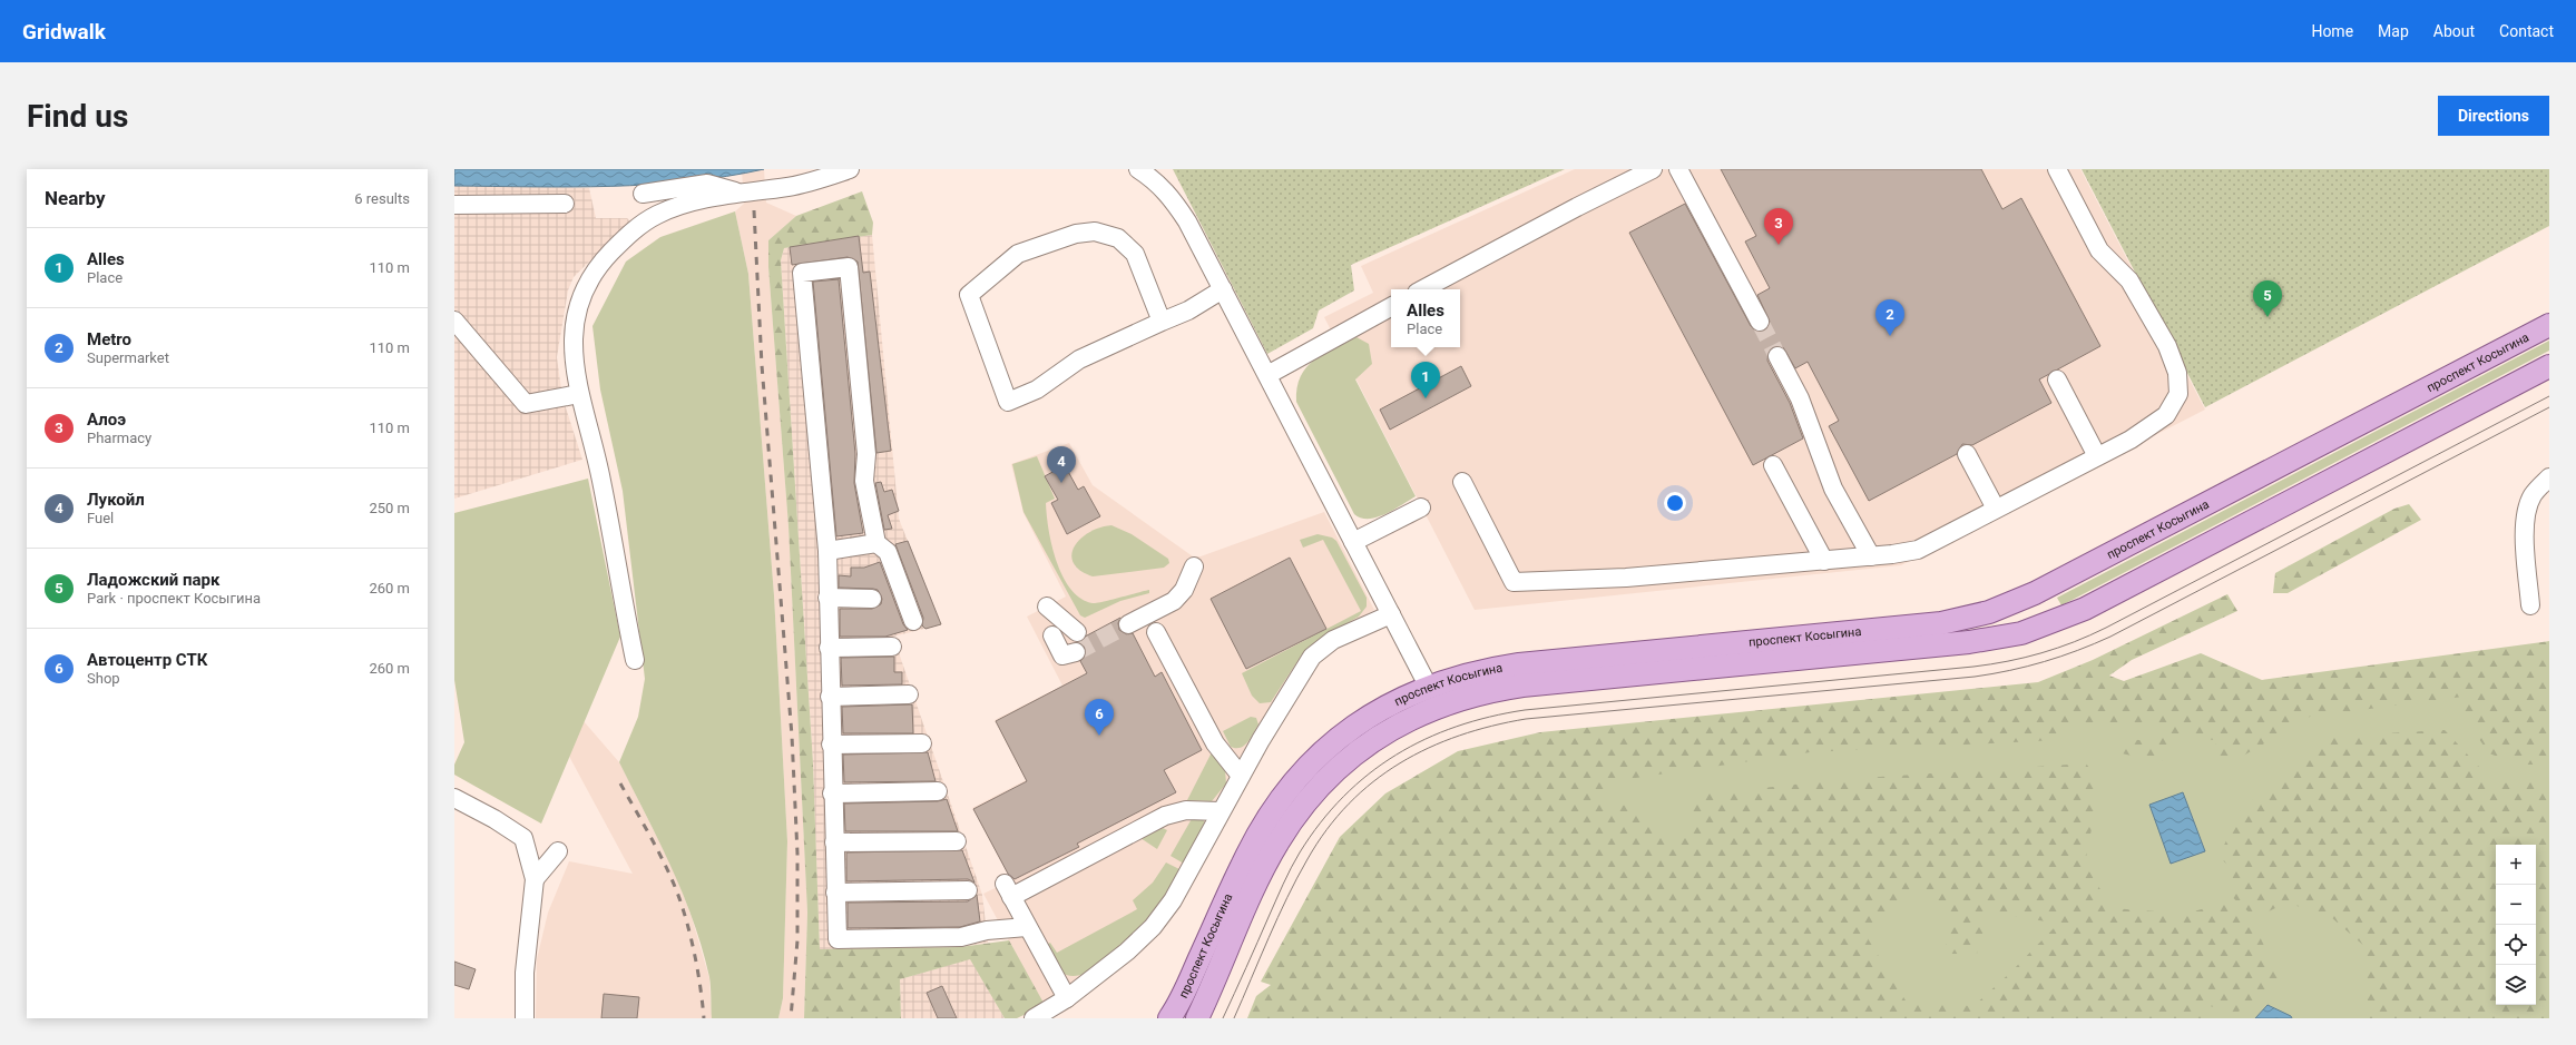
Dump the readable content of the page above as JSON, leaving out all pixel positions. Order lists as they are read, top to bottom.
{
  "streets": {
    "main road": ["проспект Косыгина"]
  },
  "page": {
    "header": "Gridwalk",
    "nav": [
      "Home",
      "Map",
      "About",
      "Contact"
    ],
    "buttons": "Directions",
    "title": "Find us",
    "heading": ["Nearby", "6 results"],
    "pins": [
      "3",
      "5",
      "2",
      "1",
      "4",
      "6"
    ],
    "list": [
      {
        "mark": "1",
        "name": "Alles",
        "note": "Place",
        "value": "110 m"
      },
      {
        "mark": "2",
        "name": "Metro",
        "note": "Supermarket",
        "value": "110 m"
      },
      {
        "mark": "3",
        "name": "Алоэ",
        "note": "Pharmacy",
        "value": "110 m"
      },
      {
        "mark": "4",
        "name": "Лукойл",
        "note": "Fuel",
        "value": "250 m"
      },
      {
        "mark": "5",
        "name": "Ладожский парк",
        "note": "Park · проспект Косыгина",
        "value": "260 m"
      },
      {
        "mark": "6",
        "name": "Автоцентр СТК",
        "note": "Shop",
        "value": "260 m"
      }
    ],
    "popup": ["Alles", "Place"],
    "map_buttons": ["+", "−"]
  }
}
